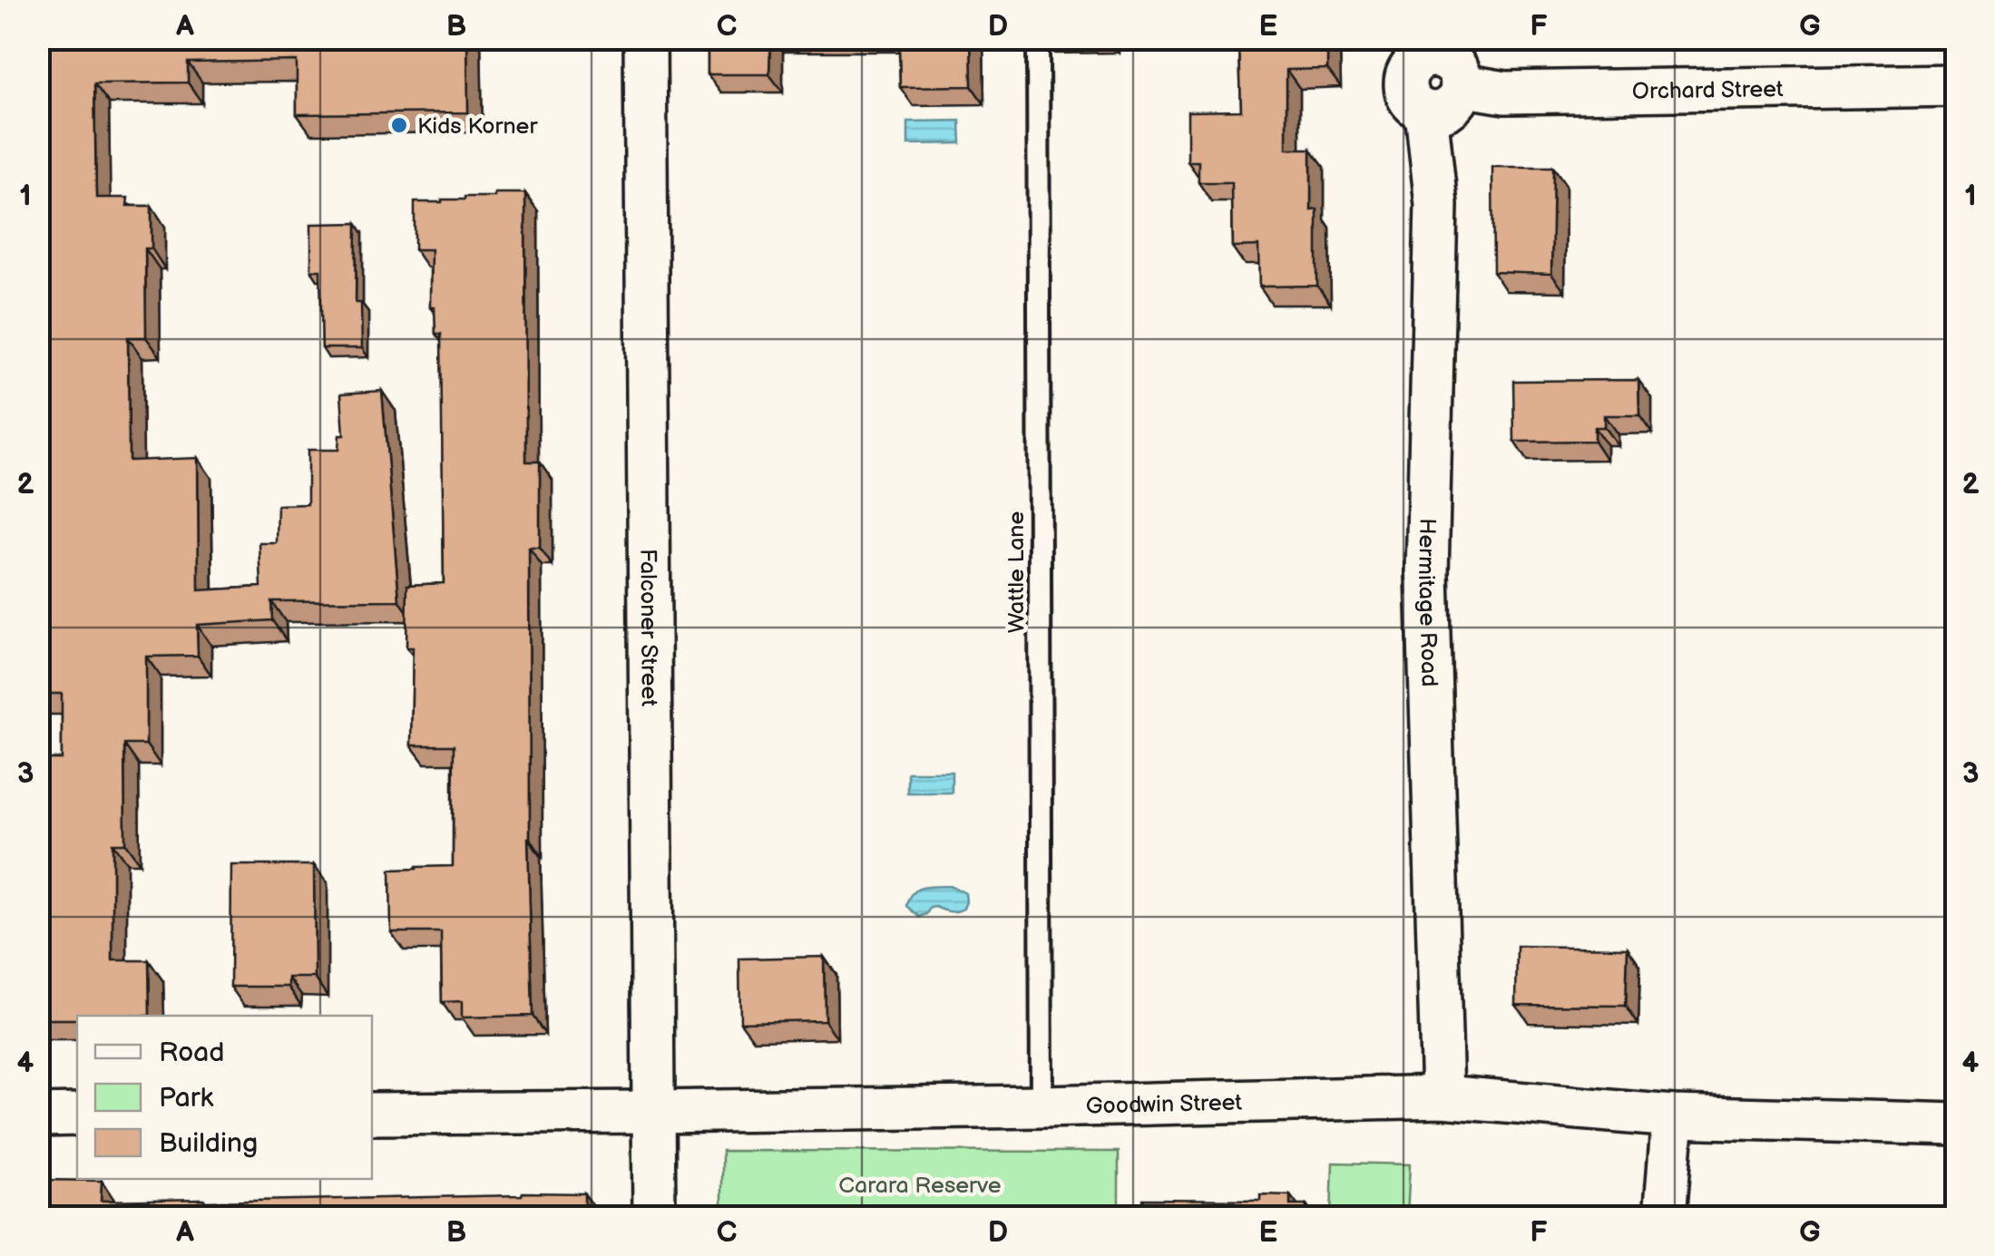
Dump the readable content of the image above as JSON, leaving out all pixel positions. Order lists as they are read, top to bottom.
{
  "streets": {
    "street": [
      "Orchard Street",
      "Hermitage Road",
      "Falconer Street",
      "Goodwin Street"
    ],
    "lane": ["Wattle Lane"]
  },
  "crossings": [
    ["Orchard Street", "Hermitage Road"],
    ["Wattle Lane", "Goodwin Street"],
    ["Hermitage Road", "Goodwin Street"],
    ["Falconer Street", "Goodwin Street"]
  ],
  "parks": ["Carara Reserve"],
  "places": ["Kids Korner"],
  "legend": ["Road", "Park", "Building"],
  "grid": {
    "columns": [
      "A",
      "B",
      "C",
      "D",
      "E",
      "F",
      "G"
    ],
    "rows": [
      "1",
      "2",
      "3",
      "4"
    ]
  }
}
